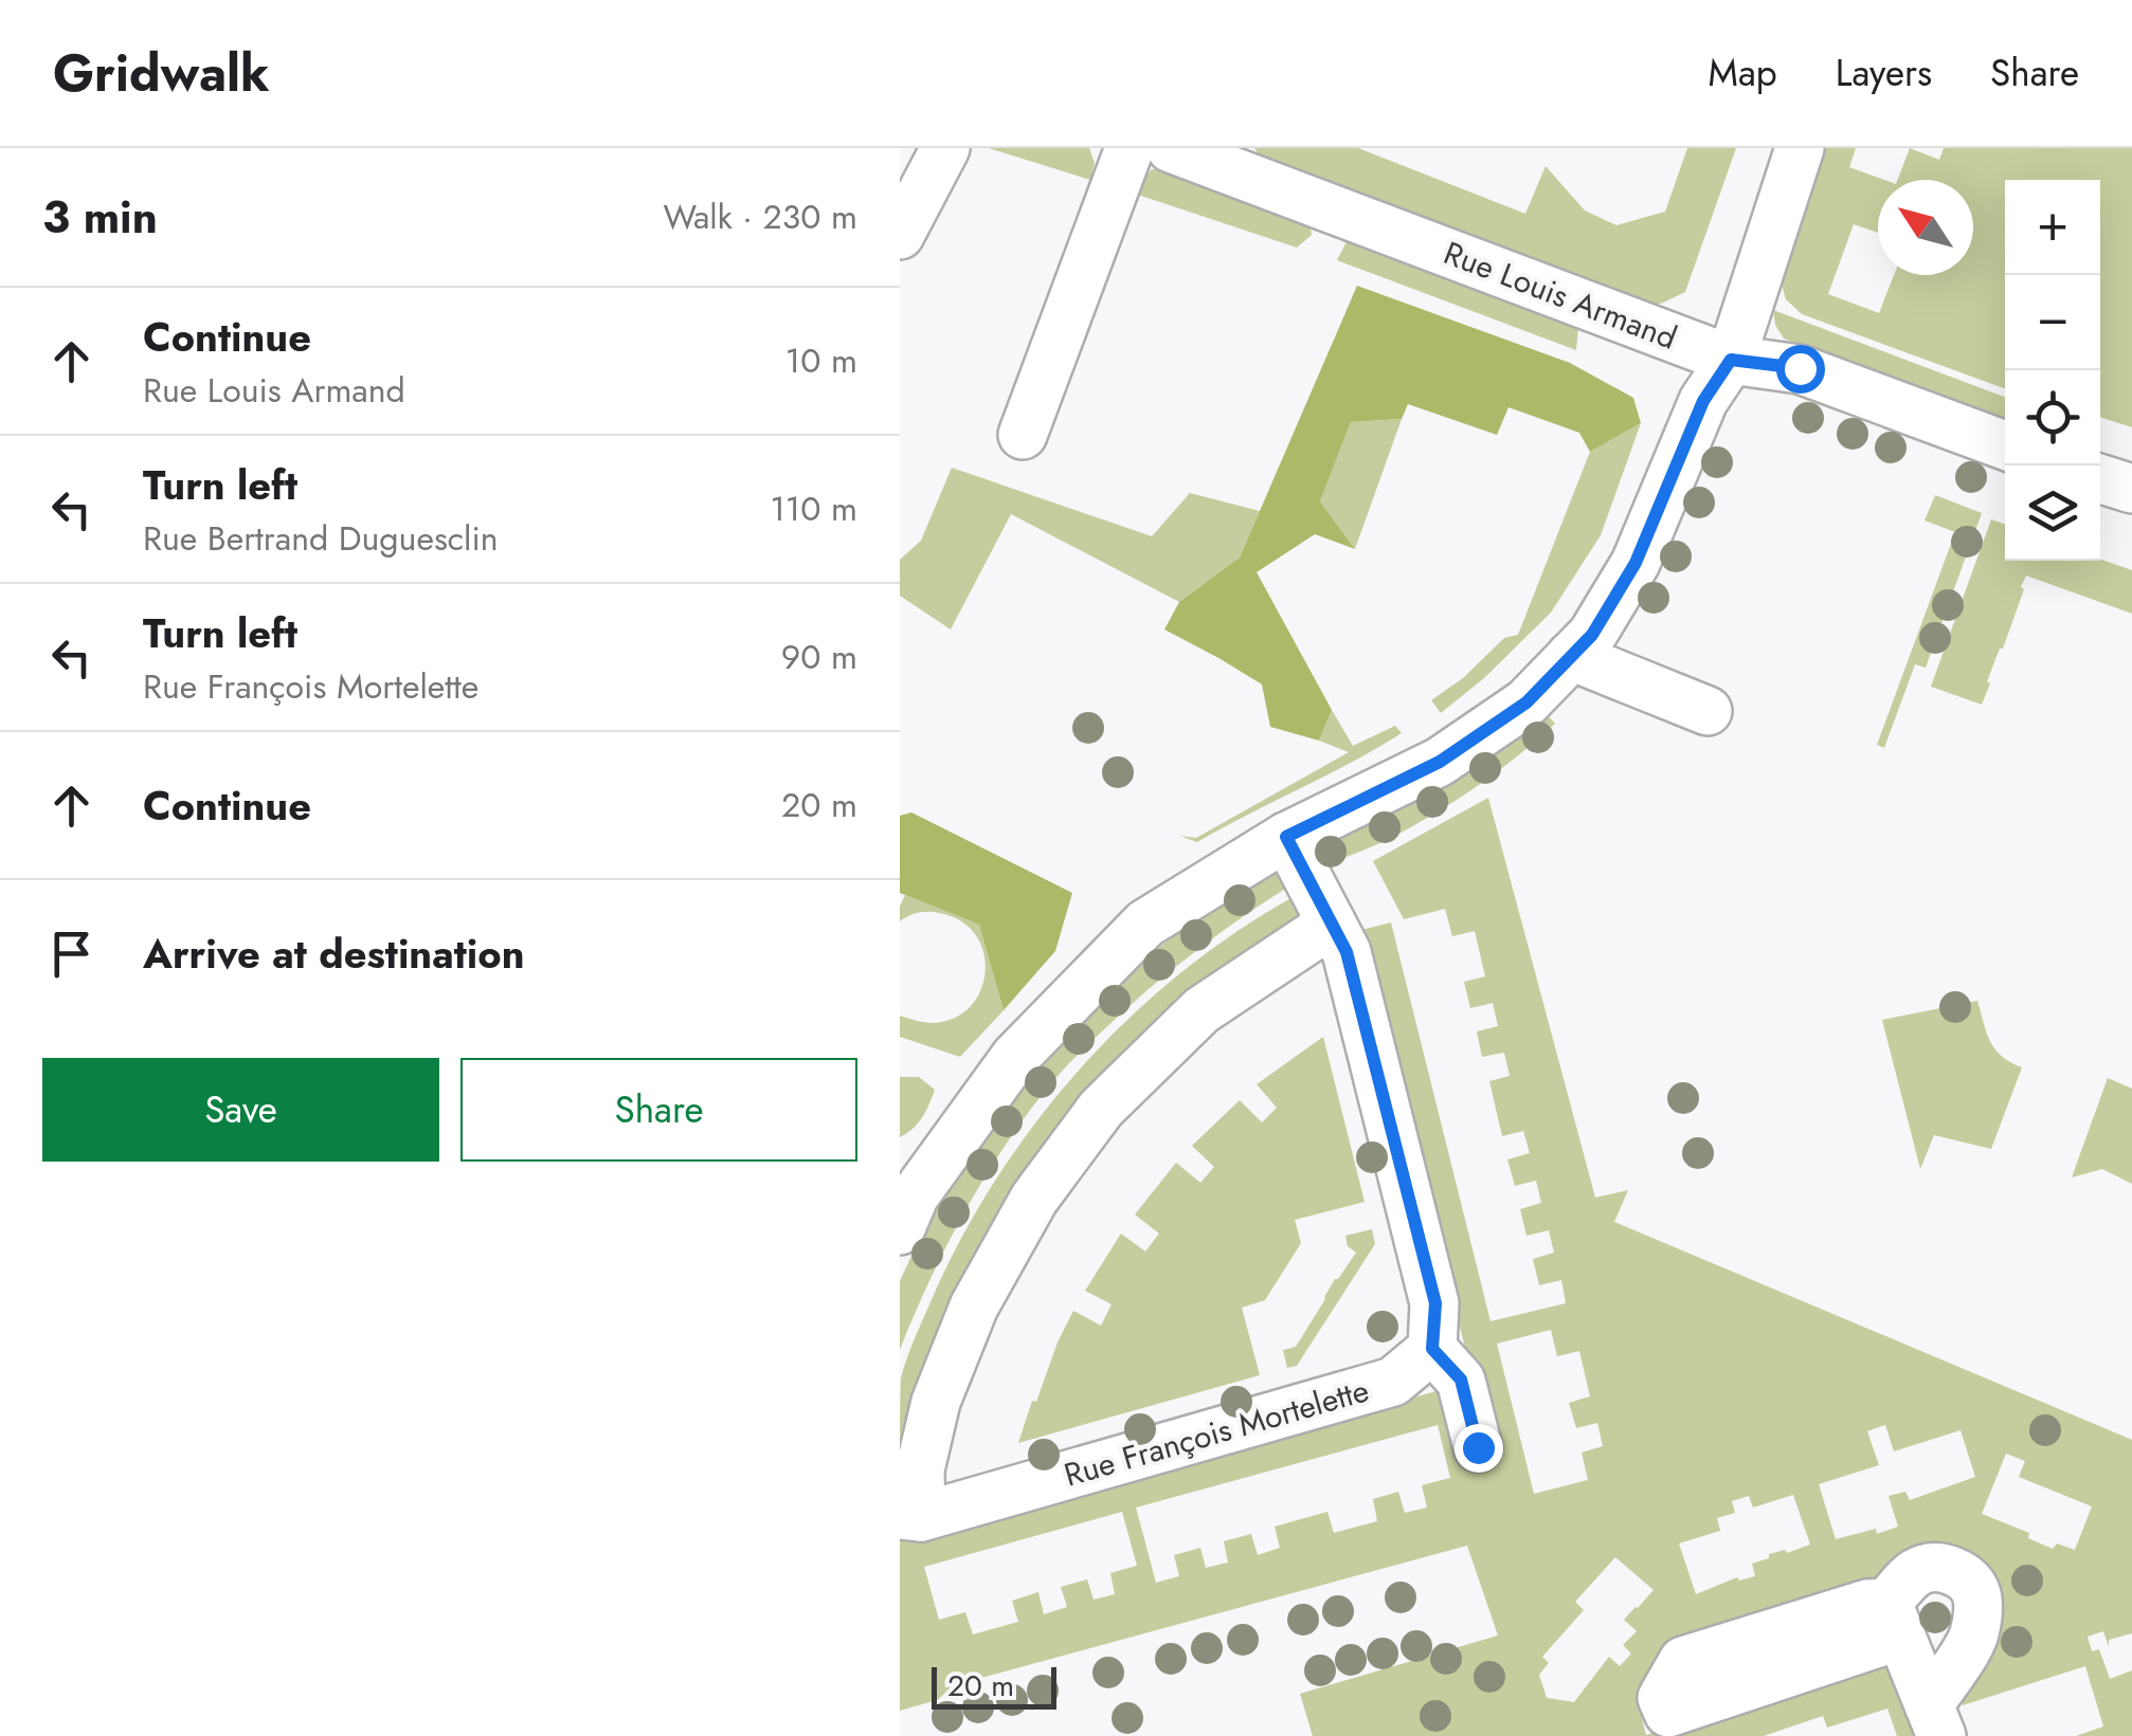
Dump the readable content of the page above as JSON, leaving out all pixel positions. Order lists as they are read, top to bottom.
{
  "streets": {
    "street": ["Rue Louis Armand", "Rue François Mortelette"]
  },
  "scale_bar": "20 m",
  "north": "top left",
  "page": {
    "header": "Gridwalk",
    "nav": ["Map", "Layers", "Share"],
    "heading": ["3 min", "Walk · 230 m"],
    "map_buttons": ["+", "−"],
    "list": [
      ["Continue", "Rue Louis Armand", "10 m"],
      ["Turn left", "Rue Bertrand Duguesclin", "110 m"],
      ["Turn left", "Rue François Mortelette", "90 m"],
      ["Continue", "20 m"],
      "Arrive at destination"
    ],
    "buttons": ["Save", "Share"],
    "scale": "20 m"
  }
}
